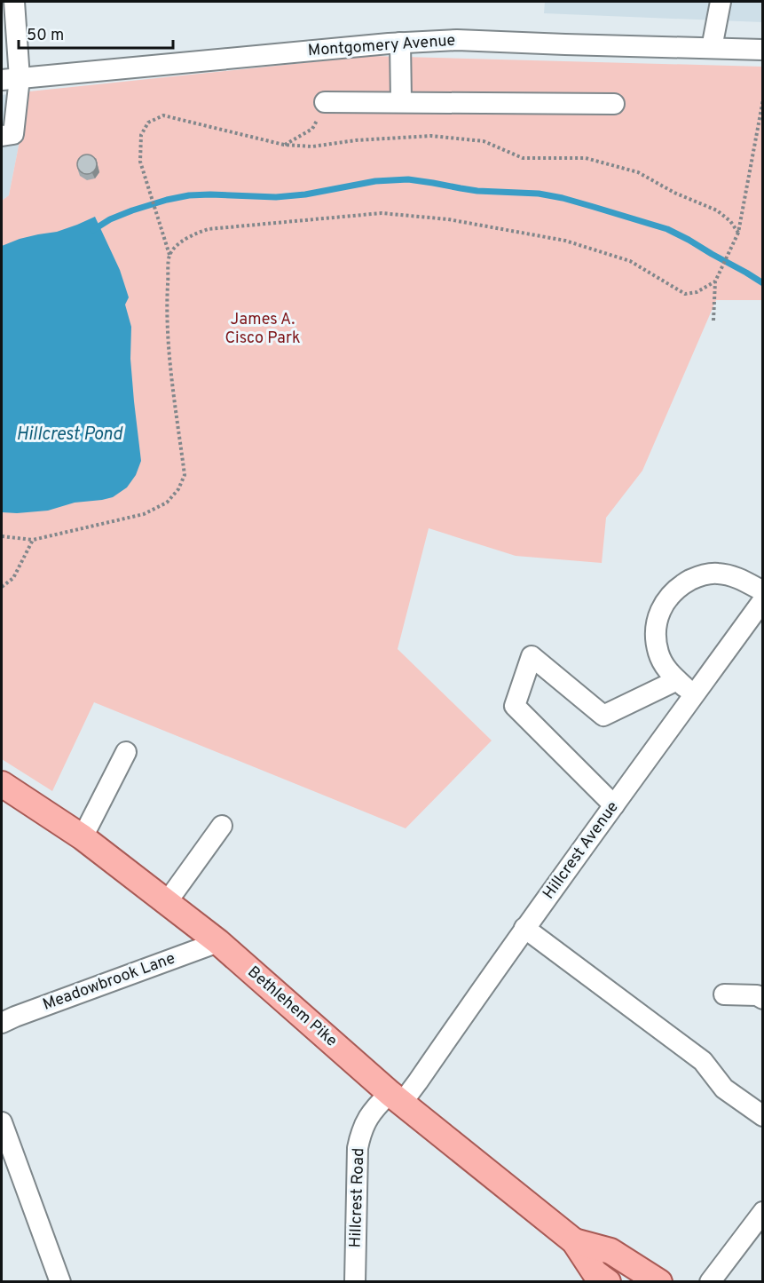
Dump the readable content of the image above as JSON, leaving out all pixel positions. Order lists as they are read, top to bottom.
{
  "streets": {
    "main road": ["Bethlehem Pike"],
    "street": [
      "Montgomery Avenue",
      "Hillcrest Avenue",
      "Meadowbrook Lane",
      "Hillcrest Road"
    ]
  },
  "crossings": [
    ["Hillcrest Avenue", "Bethlehem Pike"],
    ["Hillcrest Avenue", "Hillcrest Road"],
    ["Meadowbrook Lane", "Bethlehem Pike"],
    ["Bethlehem Pike", "Hillcrest Road"]
  ],
  "water": ["Hillcrest Pond"],
  "parks": ["James A. Cisco Park"],
  "scale_bar": "50 m"
}
